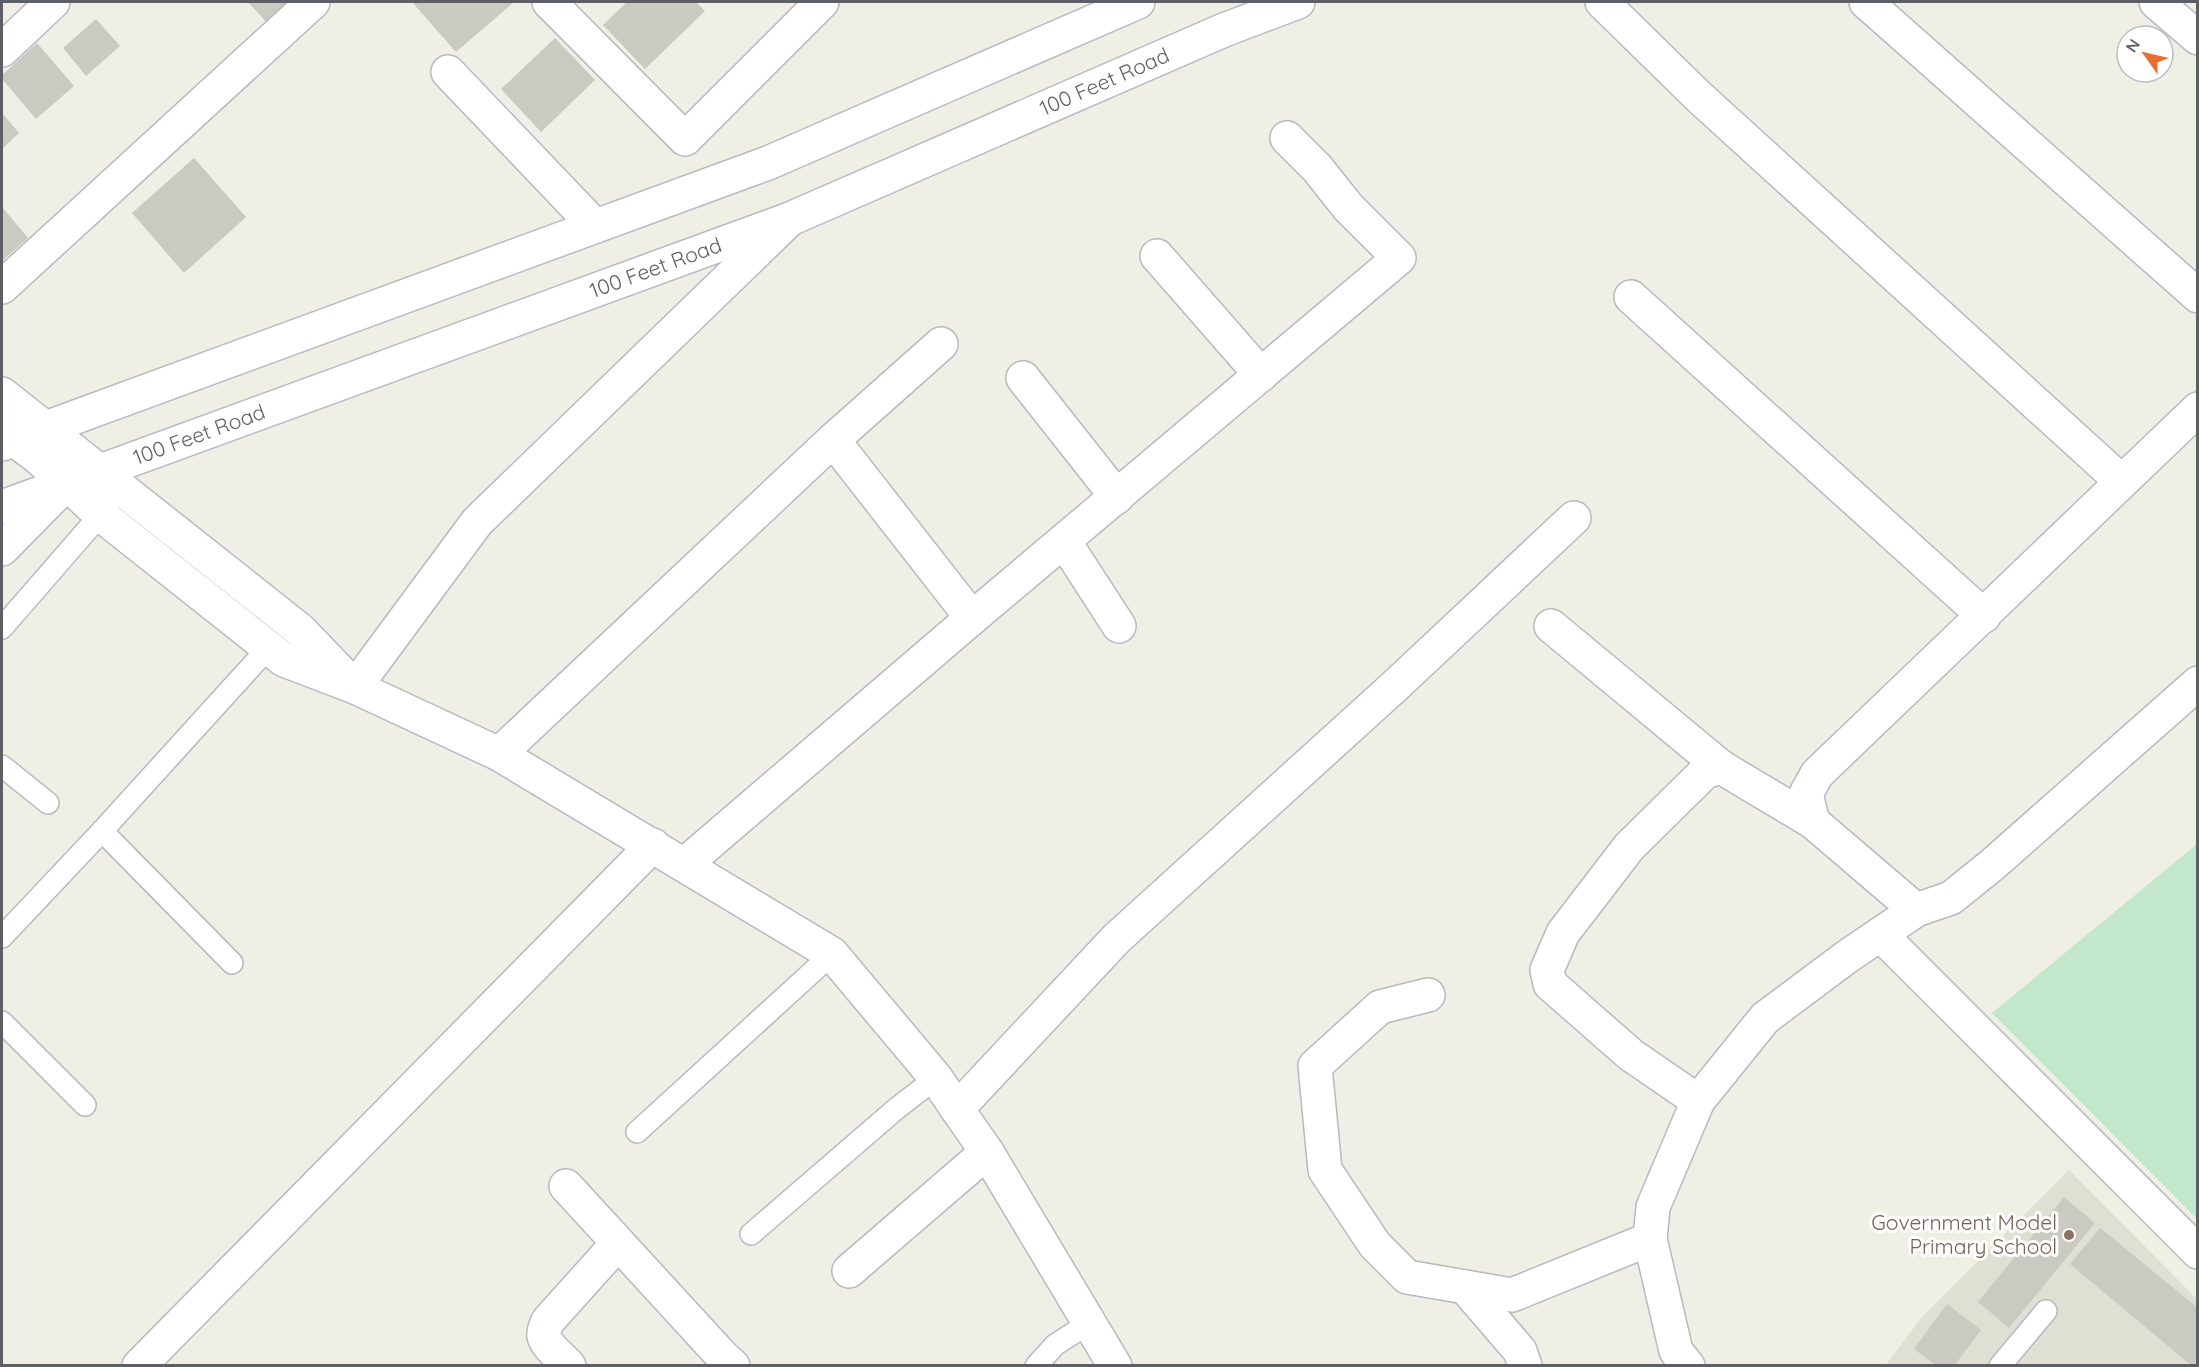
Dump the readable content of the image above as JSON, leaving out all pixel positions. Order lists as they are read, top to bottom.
{
  "streets": {
    "street": ["100 Feet Road"]
  },
  "places": ["Government Model Primary School"],
  "north": "top left"
}
